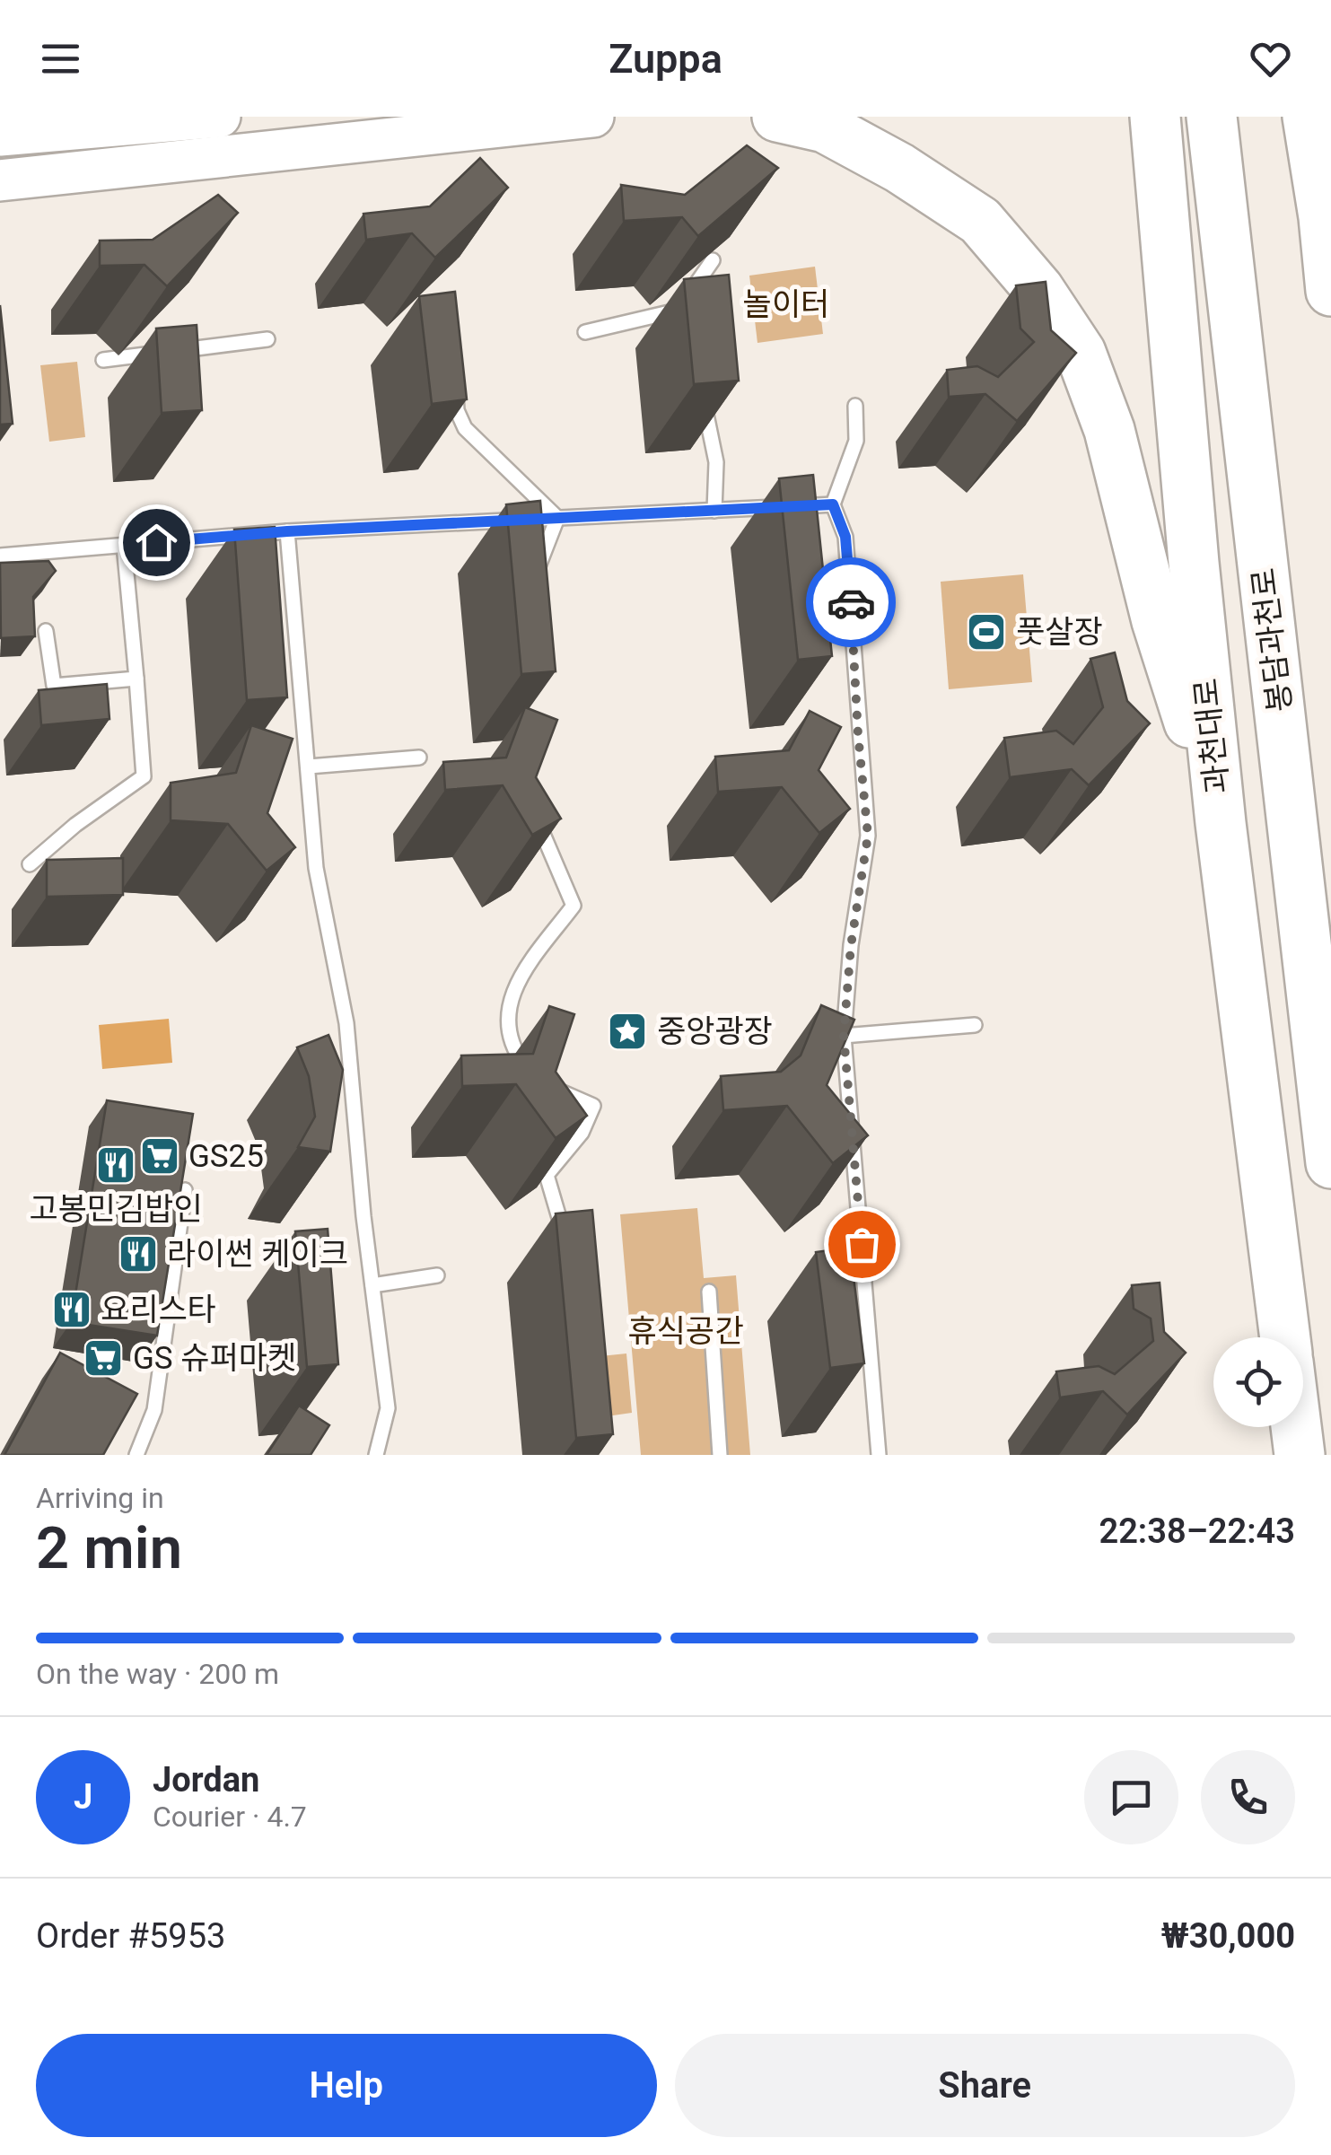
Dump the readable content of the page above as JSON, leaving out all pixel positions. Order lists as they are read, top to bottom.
{
  "streets": {
    "highway": ["봉담과천로", "과천대로"]
  },
  "parks": ["놀이터", "휴식공간"],
  "places": {
    "sports": ["풋살장"],
    "place": ["중앙광장"],
    "supermarket": ["GS25", "GS 슈퍼마켓"],
    "restaurant": ["고봉민김밥인", "라이썬 케이크", "요리스타"]
  },
  "page": {
    "header": "Zuppa",
    "heading": ["2 min", "Arriving in", "22:38–22:43"],
    "panel": [
      "Jordan",
      "Courier · 4.7",
      "Order #5953",
      "₩30,000"
    ],
    "bar": "On the way · 200 m",
    "round": "J",
    "buttons": ["Help", "Share"]
  }
}
